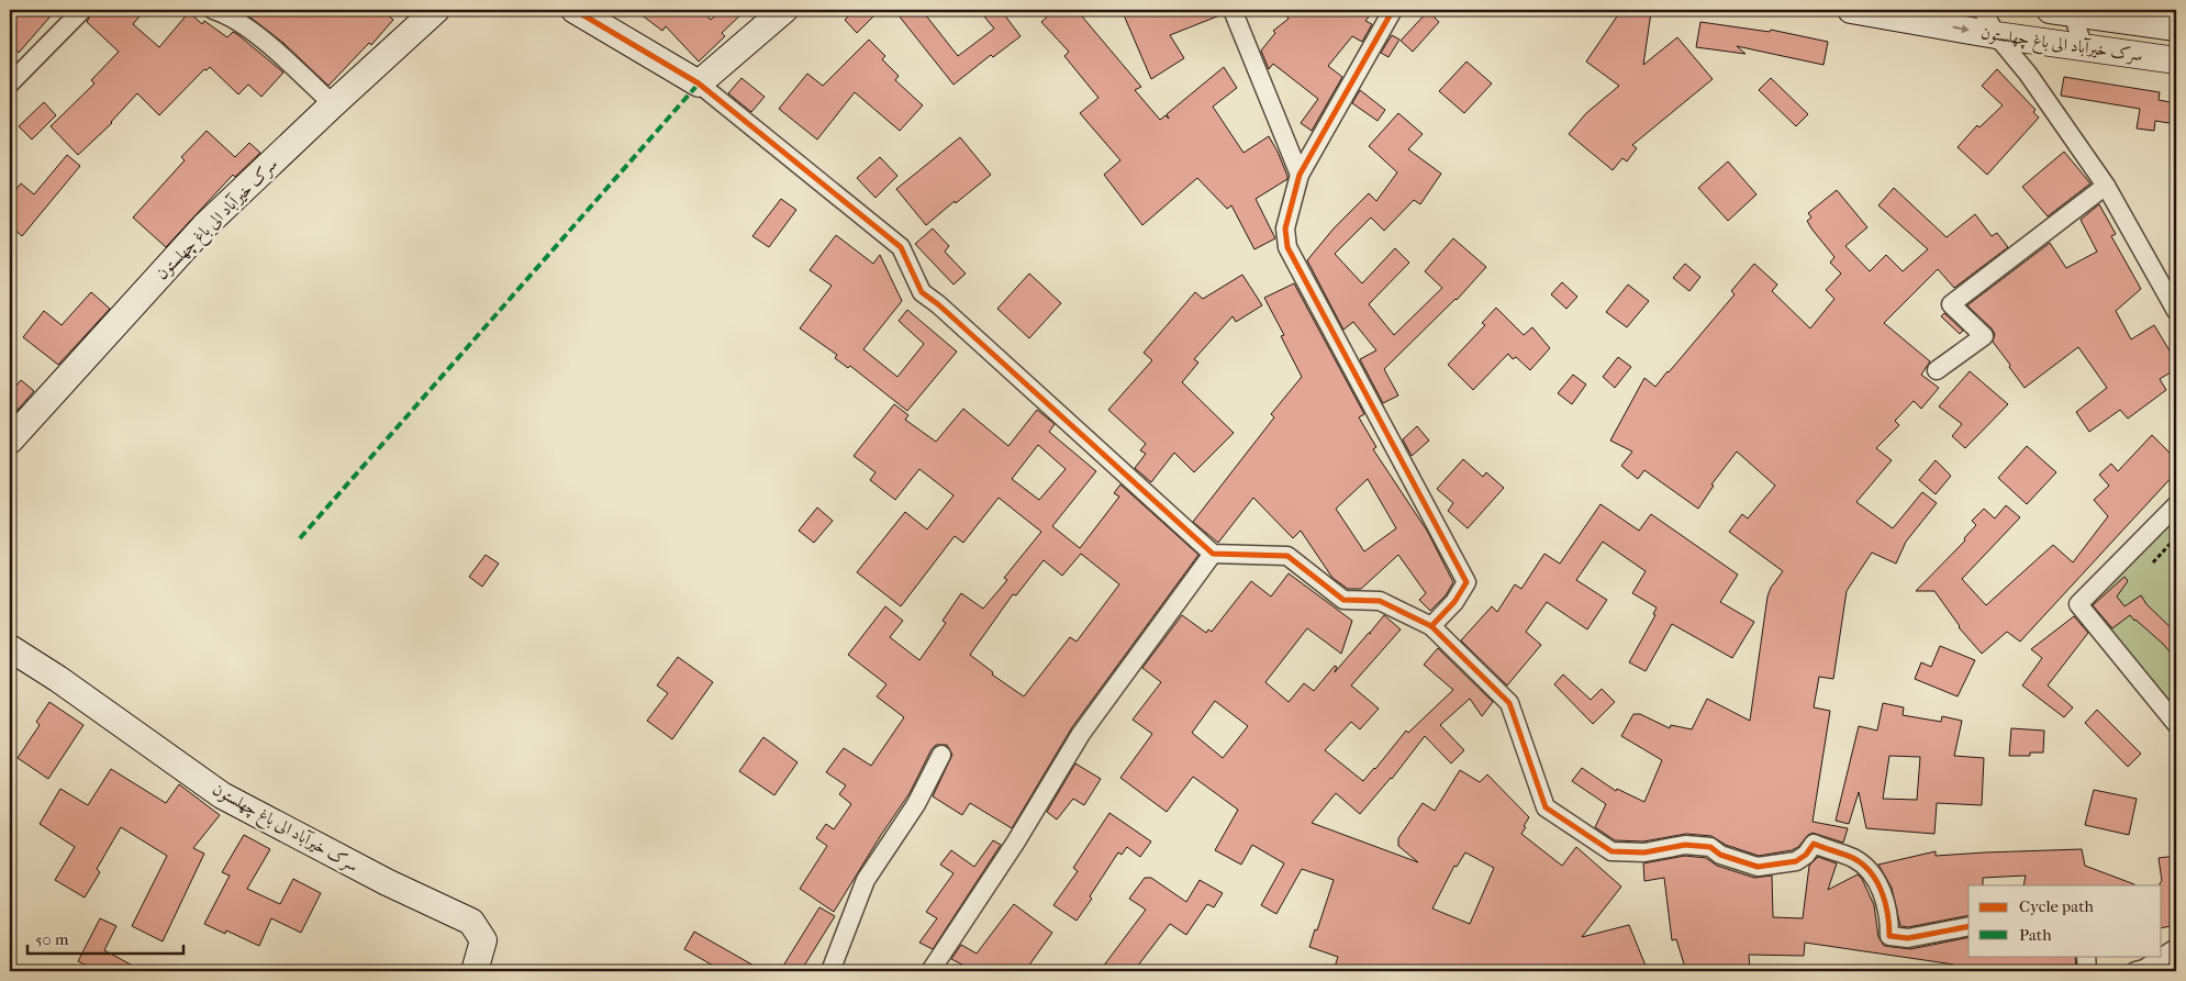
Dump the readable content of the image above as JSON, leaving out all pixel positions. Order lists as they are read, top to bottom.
{
  "streets": {
    "street": ["سرک خیرآباد الی باغ چهلستون"]
  },
  "legend": ["Cycle path", "Path"],
  "scale_bar": "50 m"
}
